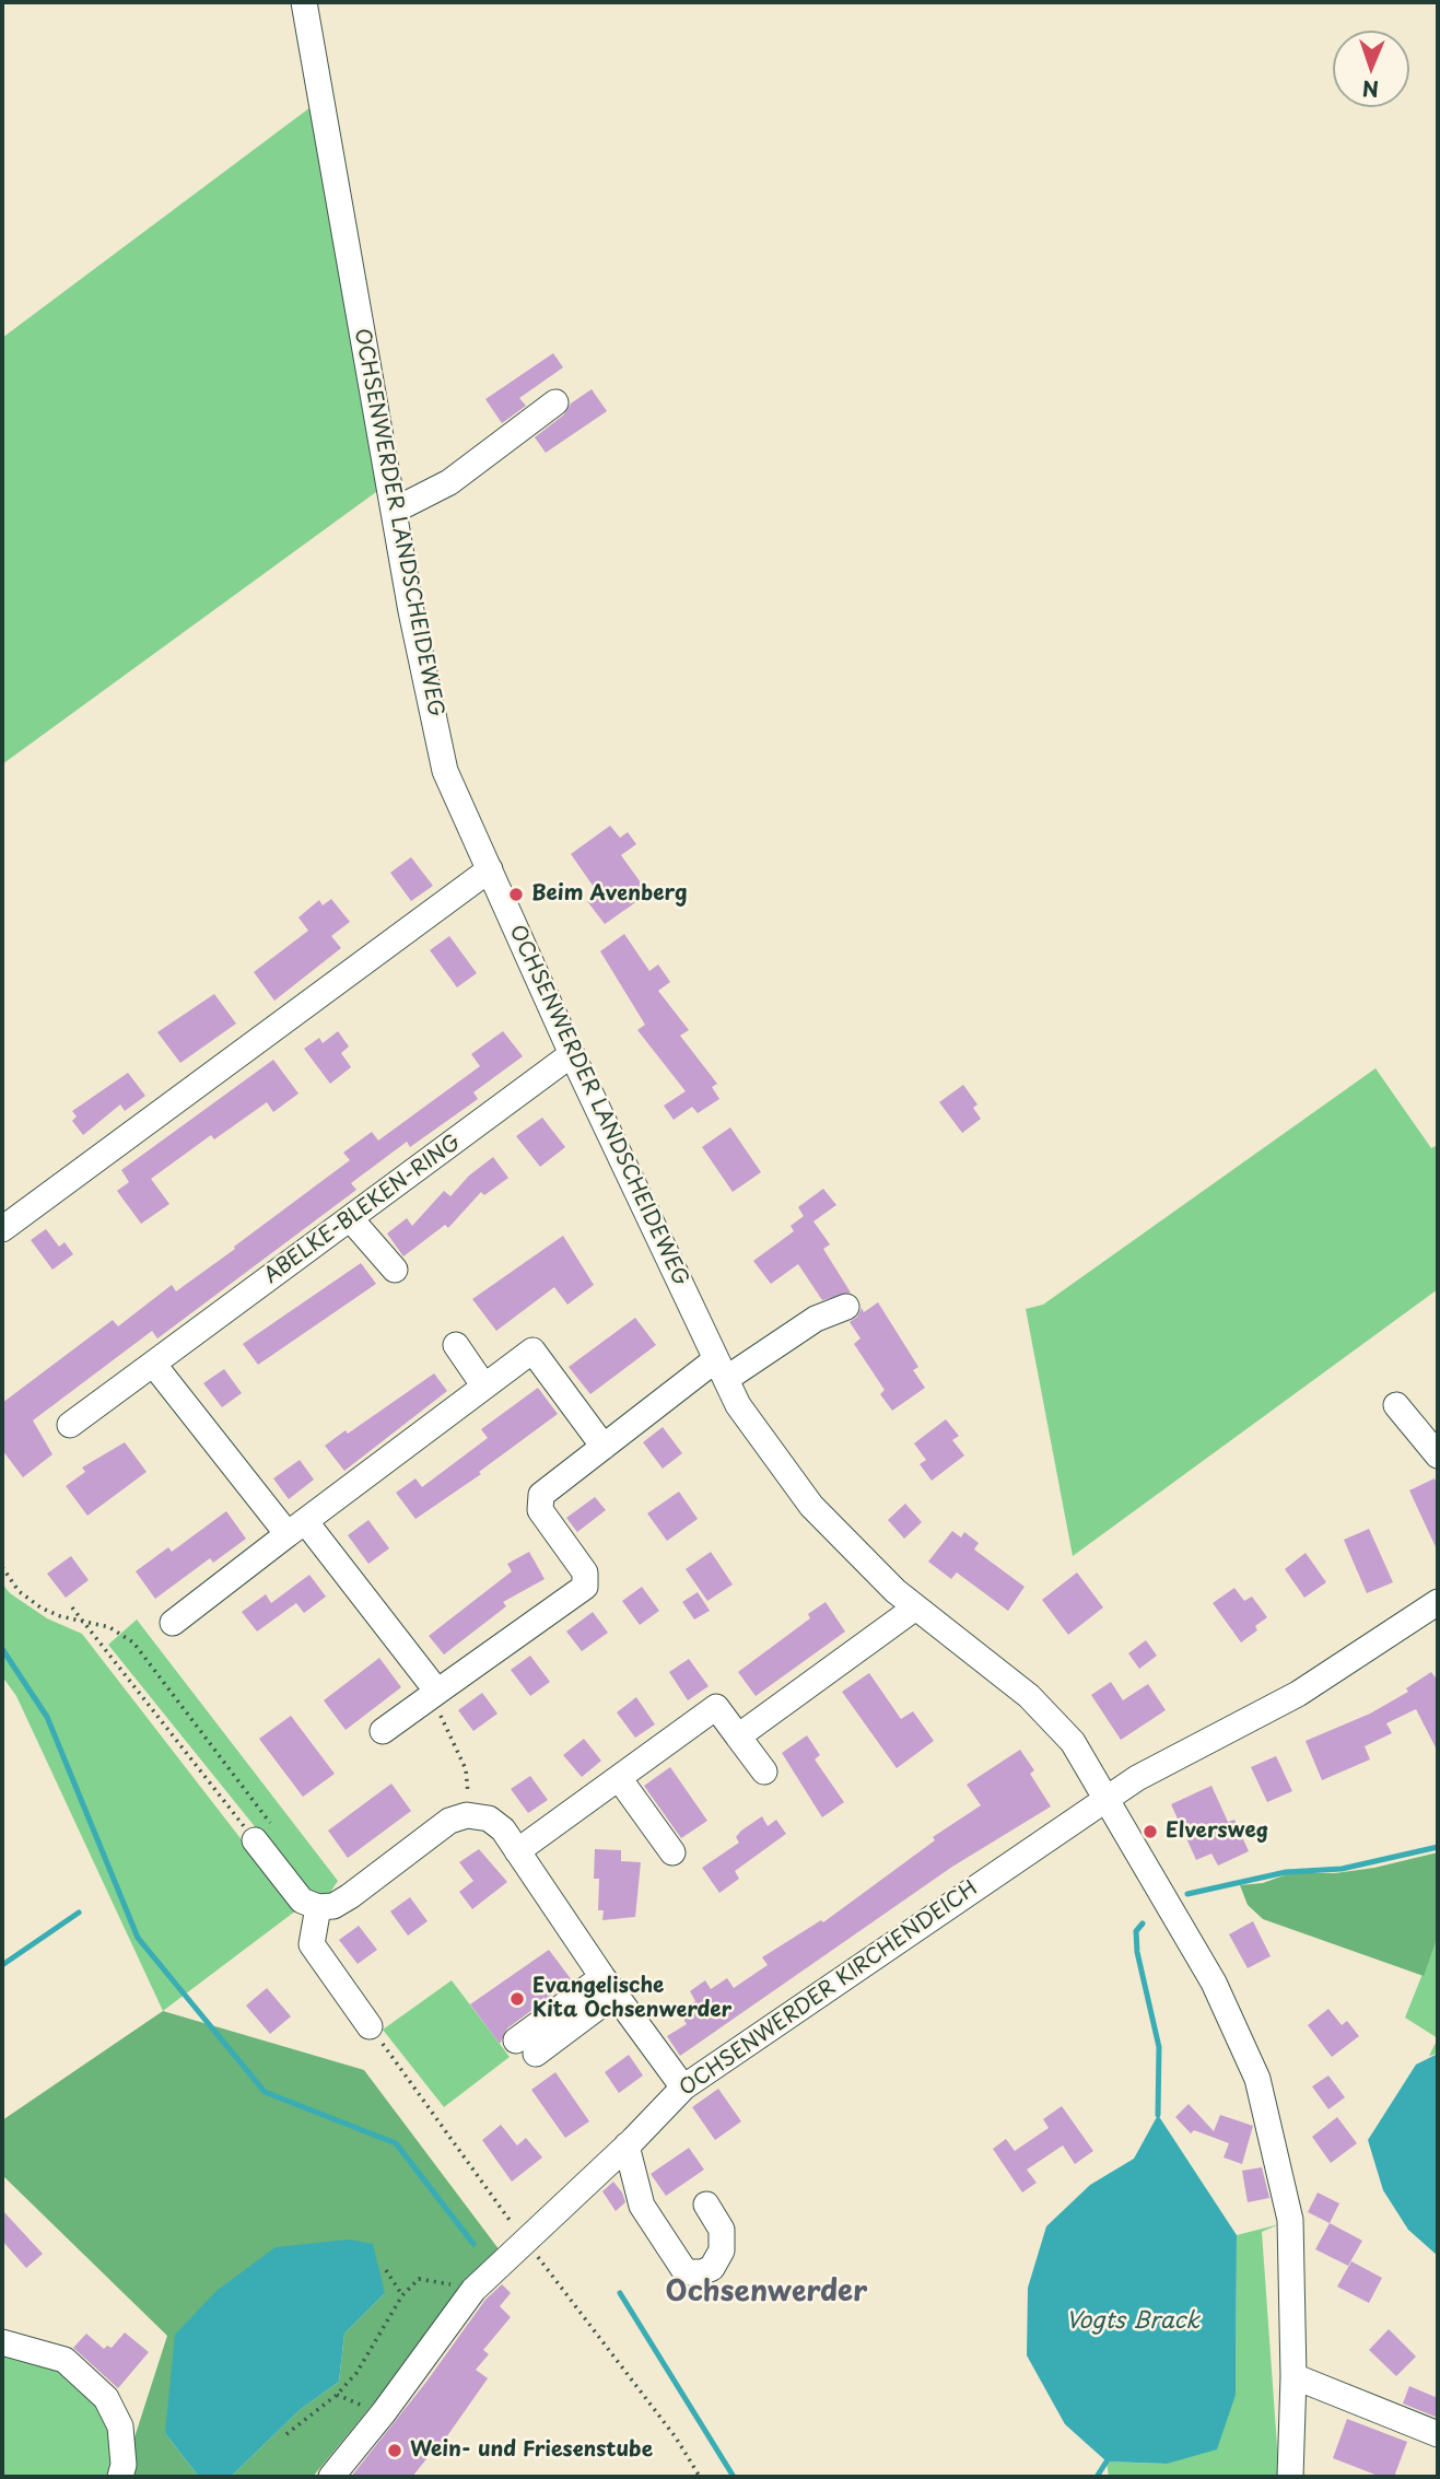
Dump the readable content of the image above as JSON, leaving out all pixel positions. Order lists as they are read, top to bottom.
{
  "streets": {
    "street": ["OCHSENWERDER LANDSCHEIDEWEG", "ABELKE-BLEKEN-RING", "OCHSENWERDER KIRCHENDEICH"]
  },
  "crossings": [
    ["OCHSENWERDER LANDSCHEIDEWEG", "ABELKE-BLEKEN-RING"],
    ["OCHSENWERDER LANDSCHEIDEWEG", "OCHSENWERDER KIRCHENDEICH"]
  ],
  "districts": ["Ochsenwerder"],
  "water": ["Vogts Brack"],
  "places": [
    "Beim Avenberg",
    "Elversweg",
    "Evangelische Kita Ochsenwerder",
    "Wein- und Friesenstube"
  ],
  "north": "bottom"
}
